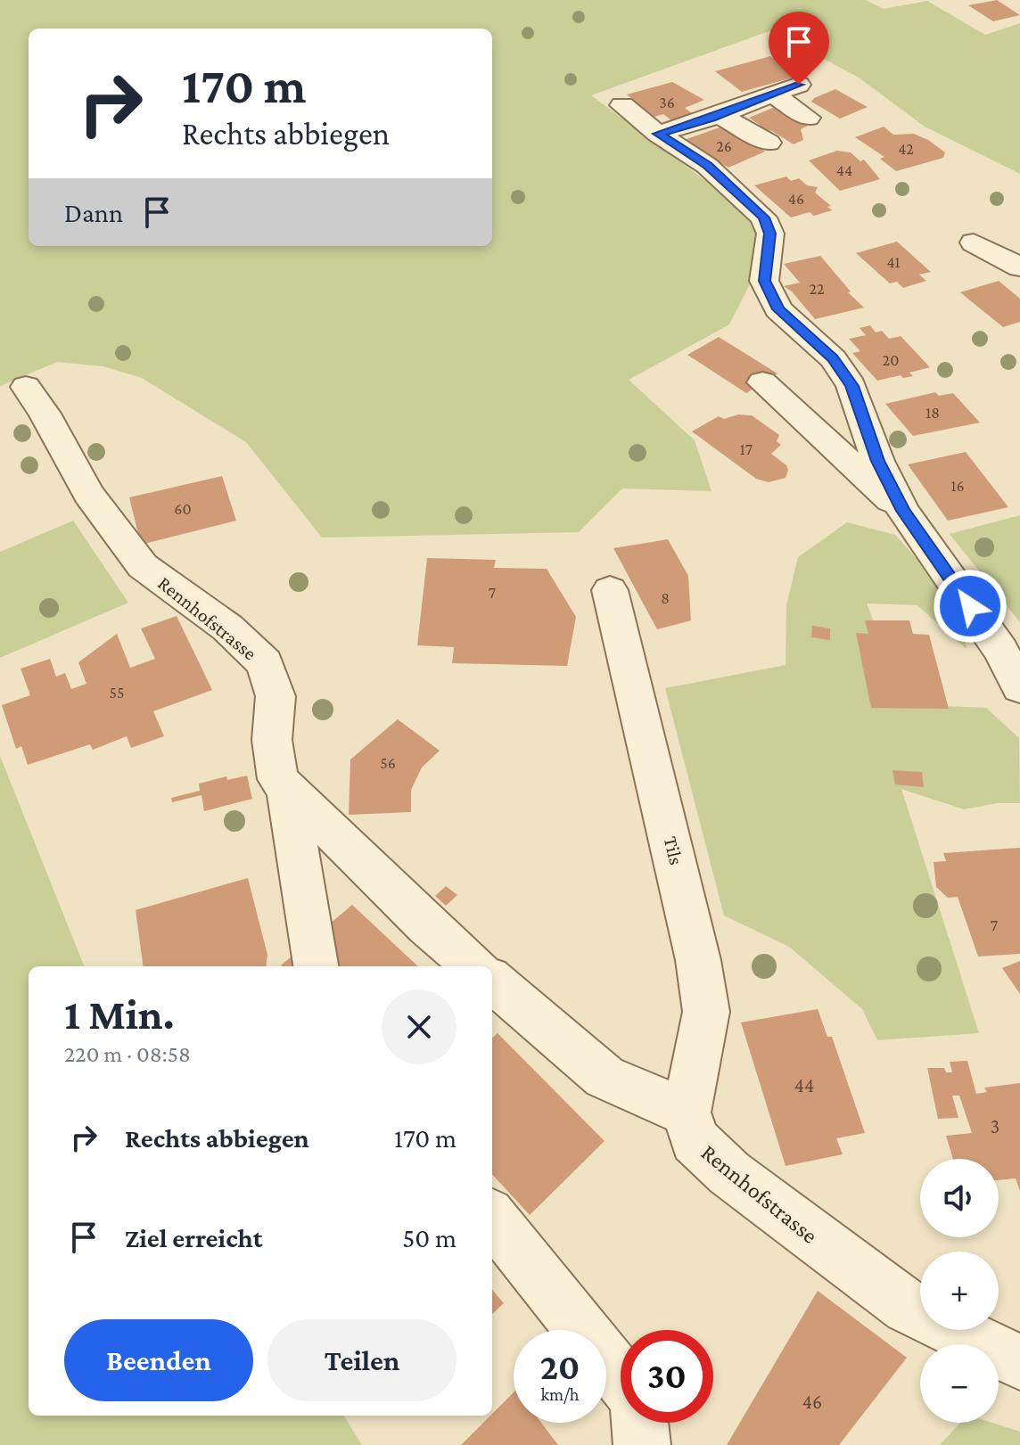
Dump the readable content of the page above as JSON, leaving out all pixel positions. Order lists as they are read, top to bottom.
{
  "streets": {
    "street": ["Rennhofstrasse", "Tils"]
  },
  "crossings": [
    ["Rennhofstrasse", "Tils"]
  ],
  "house_numbers": [
    "36",
    "26",
    "42",
    "44",
    "46",
    "41",
    "22",
    "20",
    "18",
    "17",
    "16",
    "60",
    "7",
    "8",
    "55",
    "56",
    "7",
    "44",
    "3",
    "46"
  ],
  "page": {
    "turn": ["170 m", "Rechts abbiegen"],
    "then": "Dann",
    "heading": ["1 Min.", "220 m · 08:58"],
    "list": [
      {
        "name": "Rechts abbiegen",
        "value": "170 m"
      },
      {
        "name": "Ziel erreicht",
        "value": "50 m"
      }
    ],
    "map_buttons": ["+", "−"],
    "buttons": ["Beenden", "Teilen"],
    "speed": "20 km/h",
    "limit": "30"
  }
}
